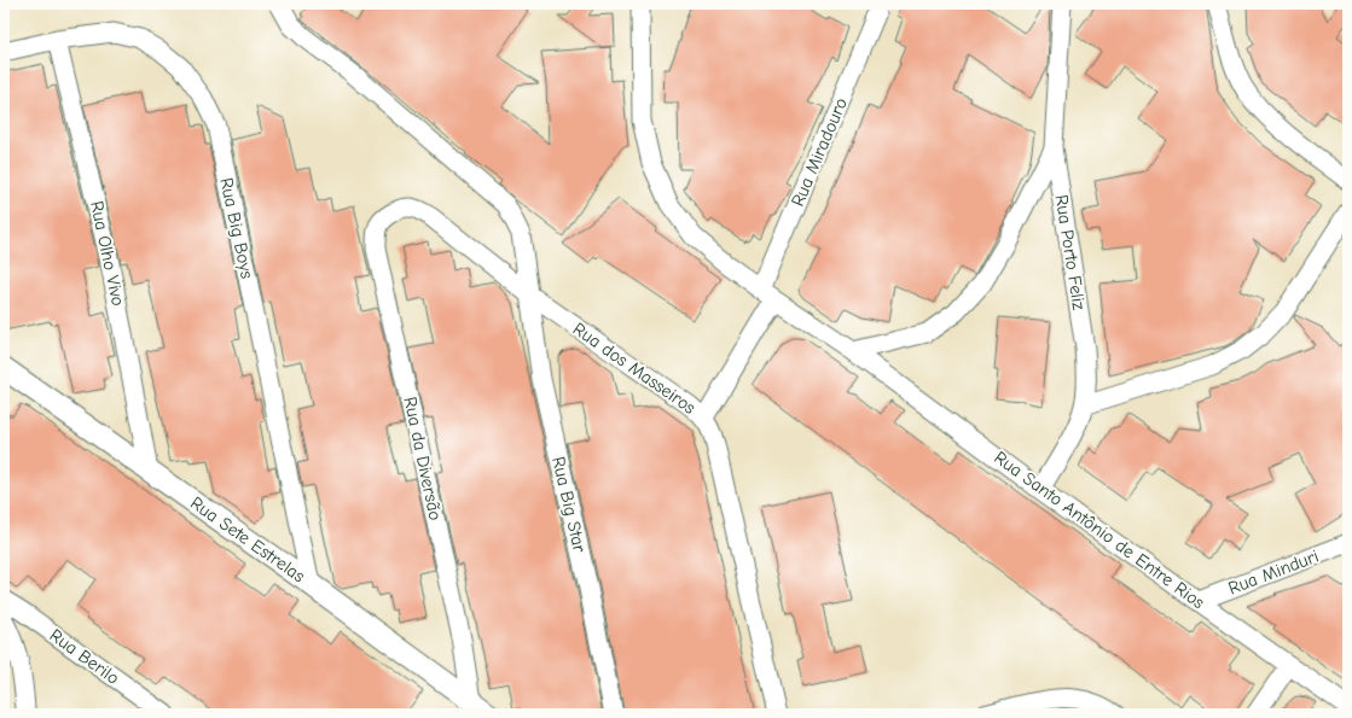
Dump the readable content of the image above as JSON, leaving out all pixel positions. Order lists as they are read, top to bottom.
{
  "streets": {
    "street": [
      "Rua Miradouro",
      "Rua Big Boys",
      "Rua Porto Feliz",
      "Rua Olho Vivo",
      "Rua dos Masseiros",
      "Rua da Diversão",
      "Rua Big Star",
      "Rua Santo Antônio de Entre Rios",
      "Rua Sete Estrelas",
      "Rua Minduri",
      "Rua Berilo"
    ]
  },
  "crossings": [
    ["Rua Miradouro", "Rua dos Masseiros"],
    ["Rua Miradouro", "Rua Santo Antônio de Entre Rios"],
    ["Rua Big Boys", "Rua Olho Vivo"],
    ["Rua Big Boys", "Rua Sete Estrelas"],
    ["Rua Porto Feliz", "Rua Santo Antônio de Entre Rios"],
    ["Rua Olho Vivo", "Rua Sete Estrelas"],
    ["Rua dos Masseiros", "Rua da Diversão"],
    ["Rua dos Masseiros", "Rua Big Star"],
    ["Rua da Diversão", "Rua Sete Estrelas"],
    ["Rua Santo Antônio de Entre Rios", "Rua Minduri"]
  ]
}
